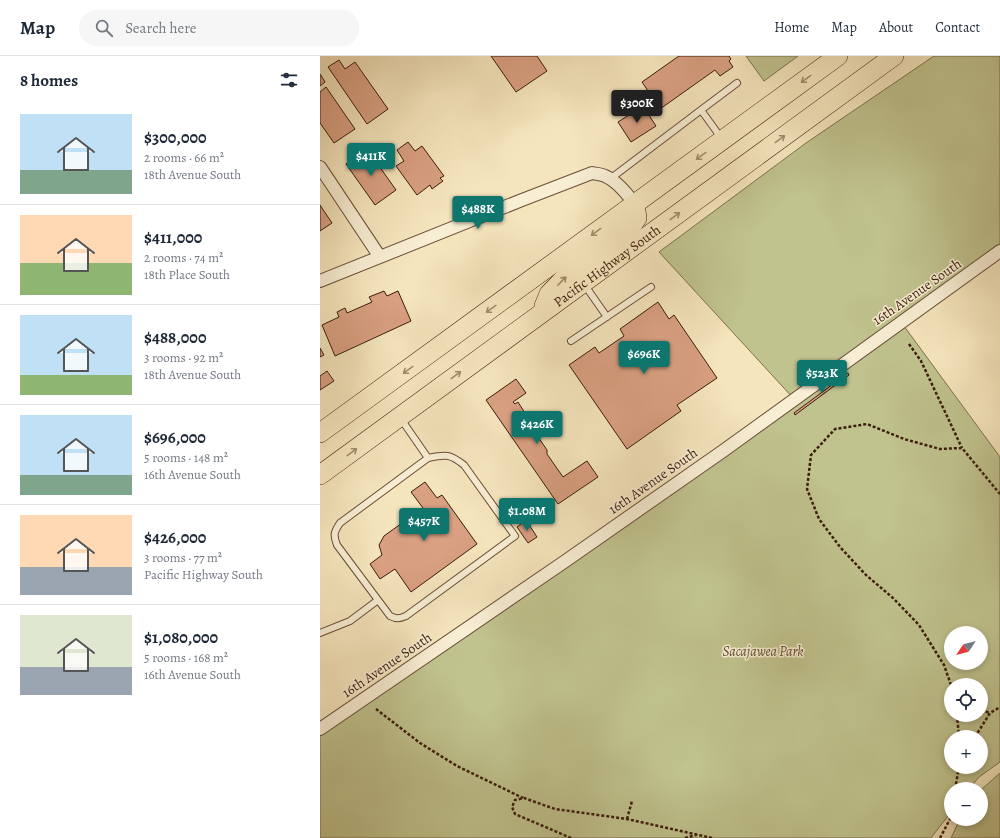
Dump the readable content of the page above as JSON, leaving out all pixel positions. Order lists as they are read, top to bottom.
{
  "streets": {
    "main road": ["Pacific Highway South"],
    "street": ["16th Avenue South"]
  },
  "parks": ["Sacajawea Park"],
  "north": "bottom left",
  "page": {
    "header": "Map",
    "search": "Search here",
    "nav": [
      "Home",
      "Map",
      "About",
      "Contact"
    ],
    "heading": "8 homes",
    "price": [
      "$300K",
      "$411K",
      "$488K",
      "$696K",
      "$523K",
      "$426K",
      "$1.08M",
      "$457K"
    ],
    "list": [
      {
        "name": "$300,000",
        "note": "2 rooms · 66 m² · 18th Avenue South"
      },
      {
        "name": "$411,000",
        "note": "2 rooms · 74 m² · 18th Place South"
      },
      {
        "name": "$488,000",
        "note": "3 rooms · 92 m² · 18th Avenue South"
      },
      {
        "name": "$696,000",
        "note": "5 rooms · 148 m² · 16th Avenue South"
      },
      {
        "name": "$426,000",
        "note": "3 rooms · 77 m² · Pacific Highway South"
      },
      {
        "name": "$1,080,000",
        "note": "5 rooms · 168 m² · 16th Avenue South"
      }
    ],
    "map_buttons": ["+", "−"]
  }
}
